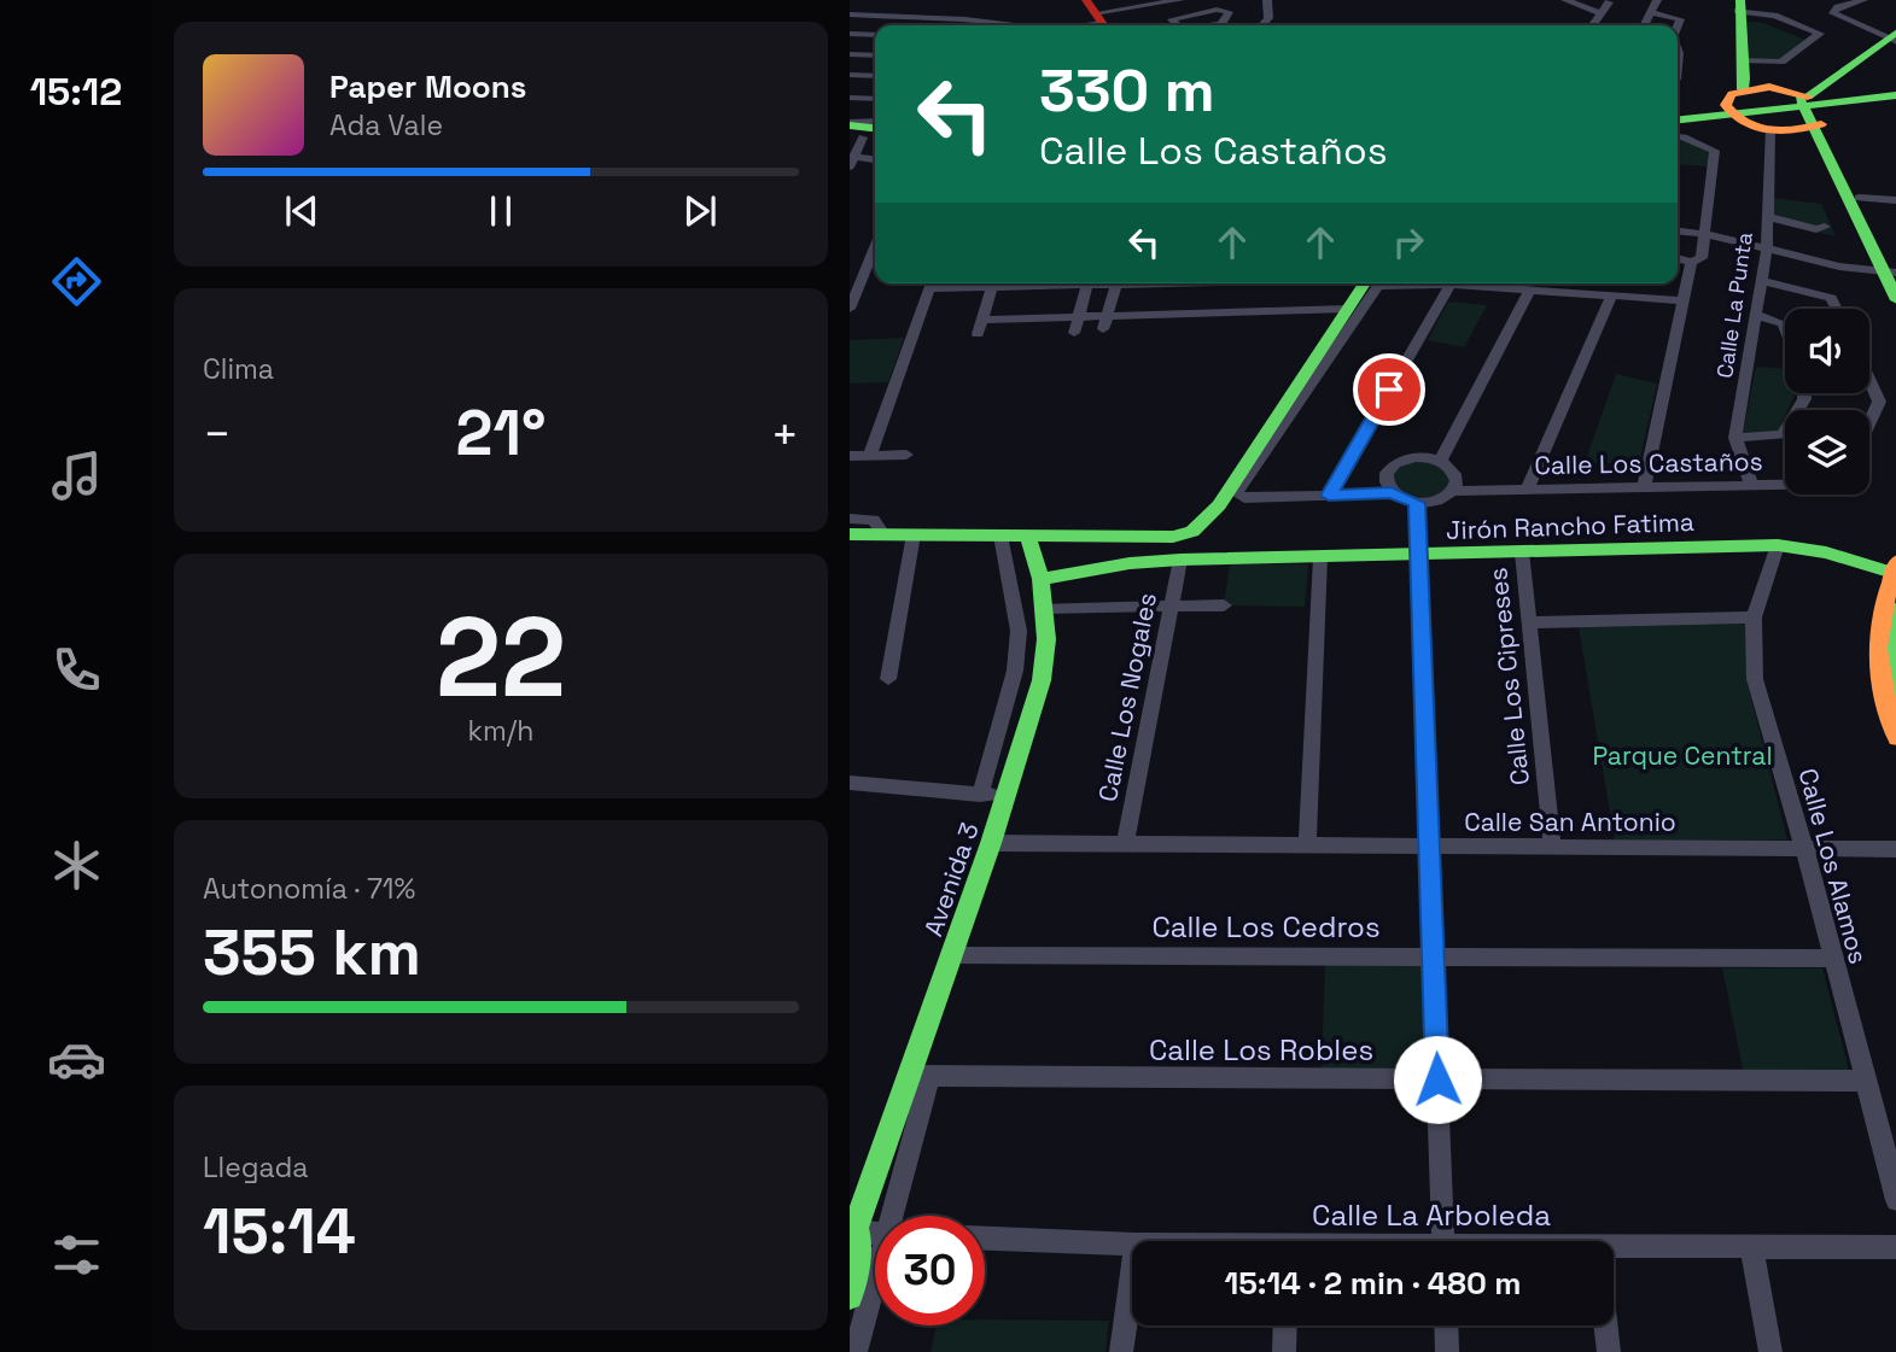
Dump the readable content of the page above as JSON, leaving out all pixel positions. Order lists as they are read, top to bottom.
{
  "streets": {
    "street": [
      "Calle La Punta",
      "Calle Los Castaños",
      "Jirón Rancho Fatima",
      "Calle Los Cipreses",
      "Calle Los Nogales",
      "Calle San Antonio",
      "Calle Los Alamos",
      "Avenida 3",
      "Calle Los Cedros",
      "Calle Los Robles",
      "Calle La Arboleda"
    ]
  },
  "crossings": [
    ["Calle La Punta", "Calle Los Castaños"],
    ["Jirón Rancho Fatima", "Calle Los Cipreses"],
    ["Jirón Rancho Fatima", "Calle Los Nogales"],
    ["Jirón Rancho Fatima", "Calle Los Alamos"],
    ["Jirón Rancho Fatima", "Avenida 3"],
    ["Calle Los Cipreses", "Calle San Antonio"],
    ["Calle Los Nogales", "Calle San Antonio"],
    ["Calle San Antonio", "Calle Los Alamos"],
    ["Calle San Antonio", "Avenida 3"],
    ["Calle Los Alamos", "Calle Los Cedros"],
    ["Calle Los Alamos", "Calle Los Robles"],
    ["Avenida 3", "Calle Los Cedros"],
    ["Avenida 3", "Calle Los Robles"]
  ],
  "parks": ["Parque Central"],
  "page": {
    "tabs": "15:12",
    "turn": ["330 m", "Calle Los Castaños"],
    "song": ["Paper Moons", "Ada Vale"],
    "tile": [
      "Clima",
      ["22", "km/h"],
      ["Autonomía · 71%", "355 km"],
      ["Llegada", "15:14"]
    ],
    "heat": ["−", "21°", "+"],
    "limit": "30",
    "trip": "15:14 · 2 min · 480 m"
  }
}
